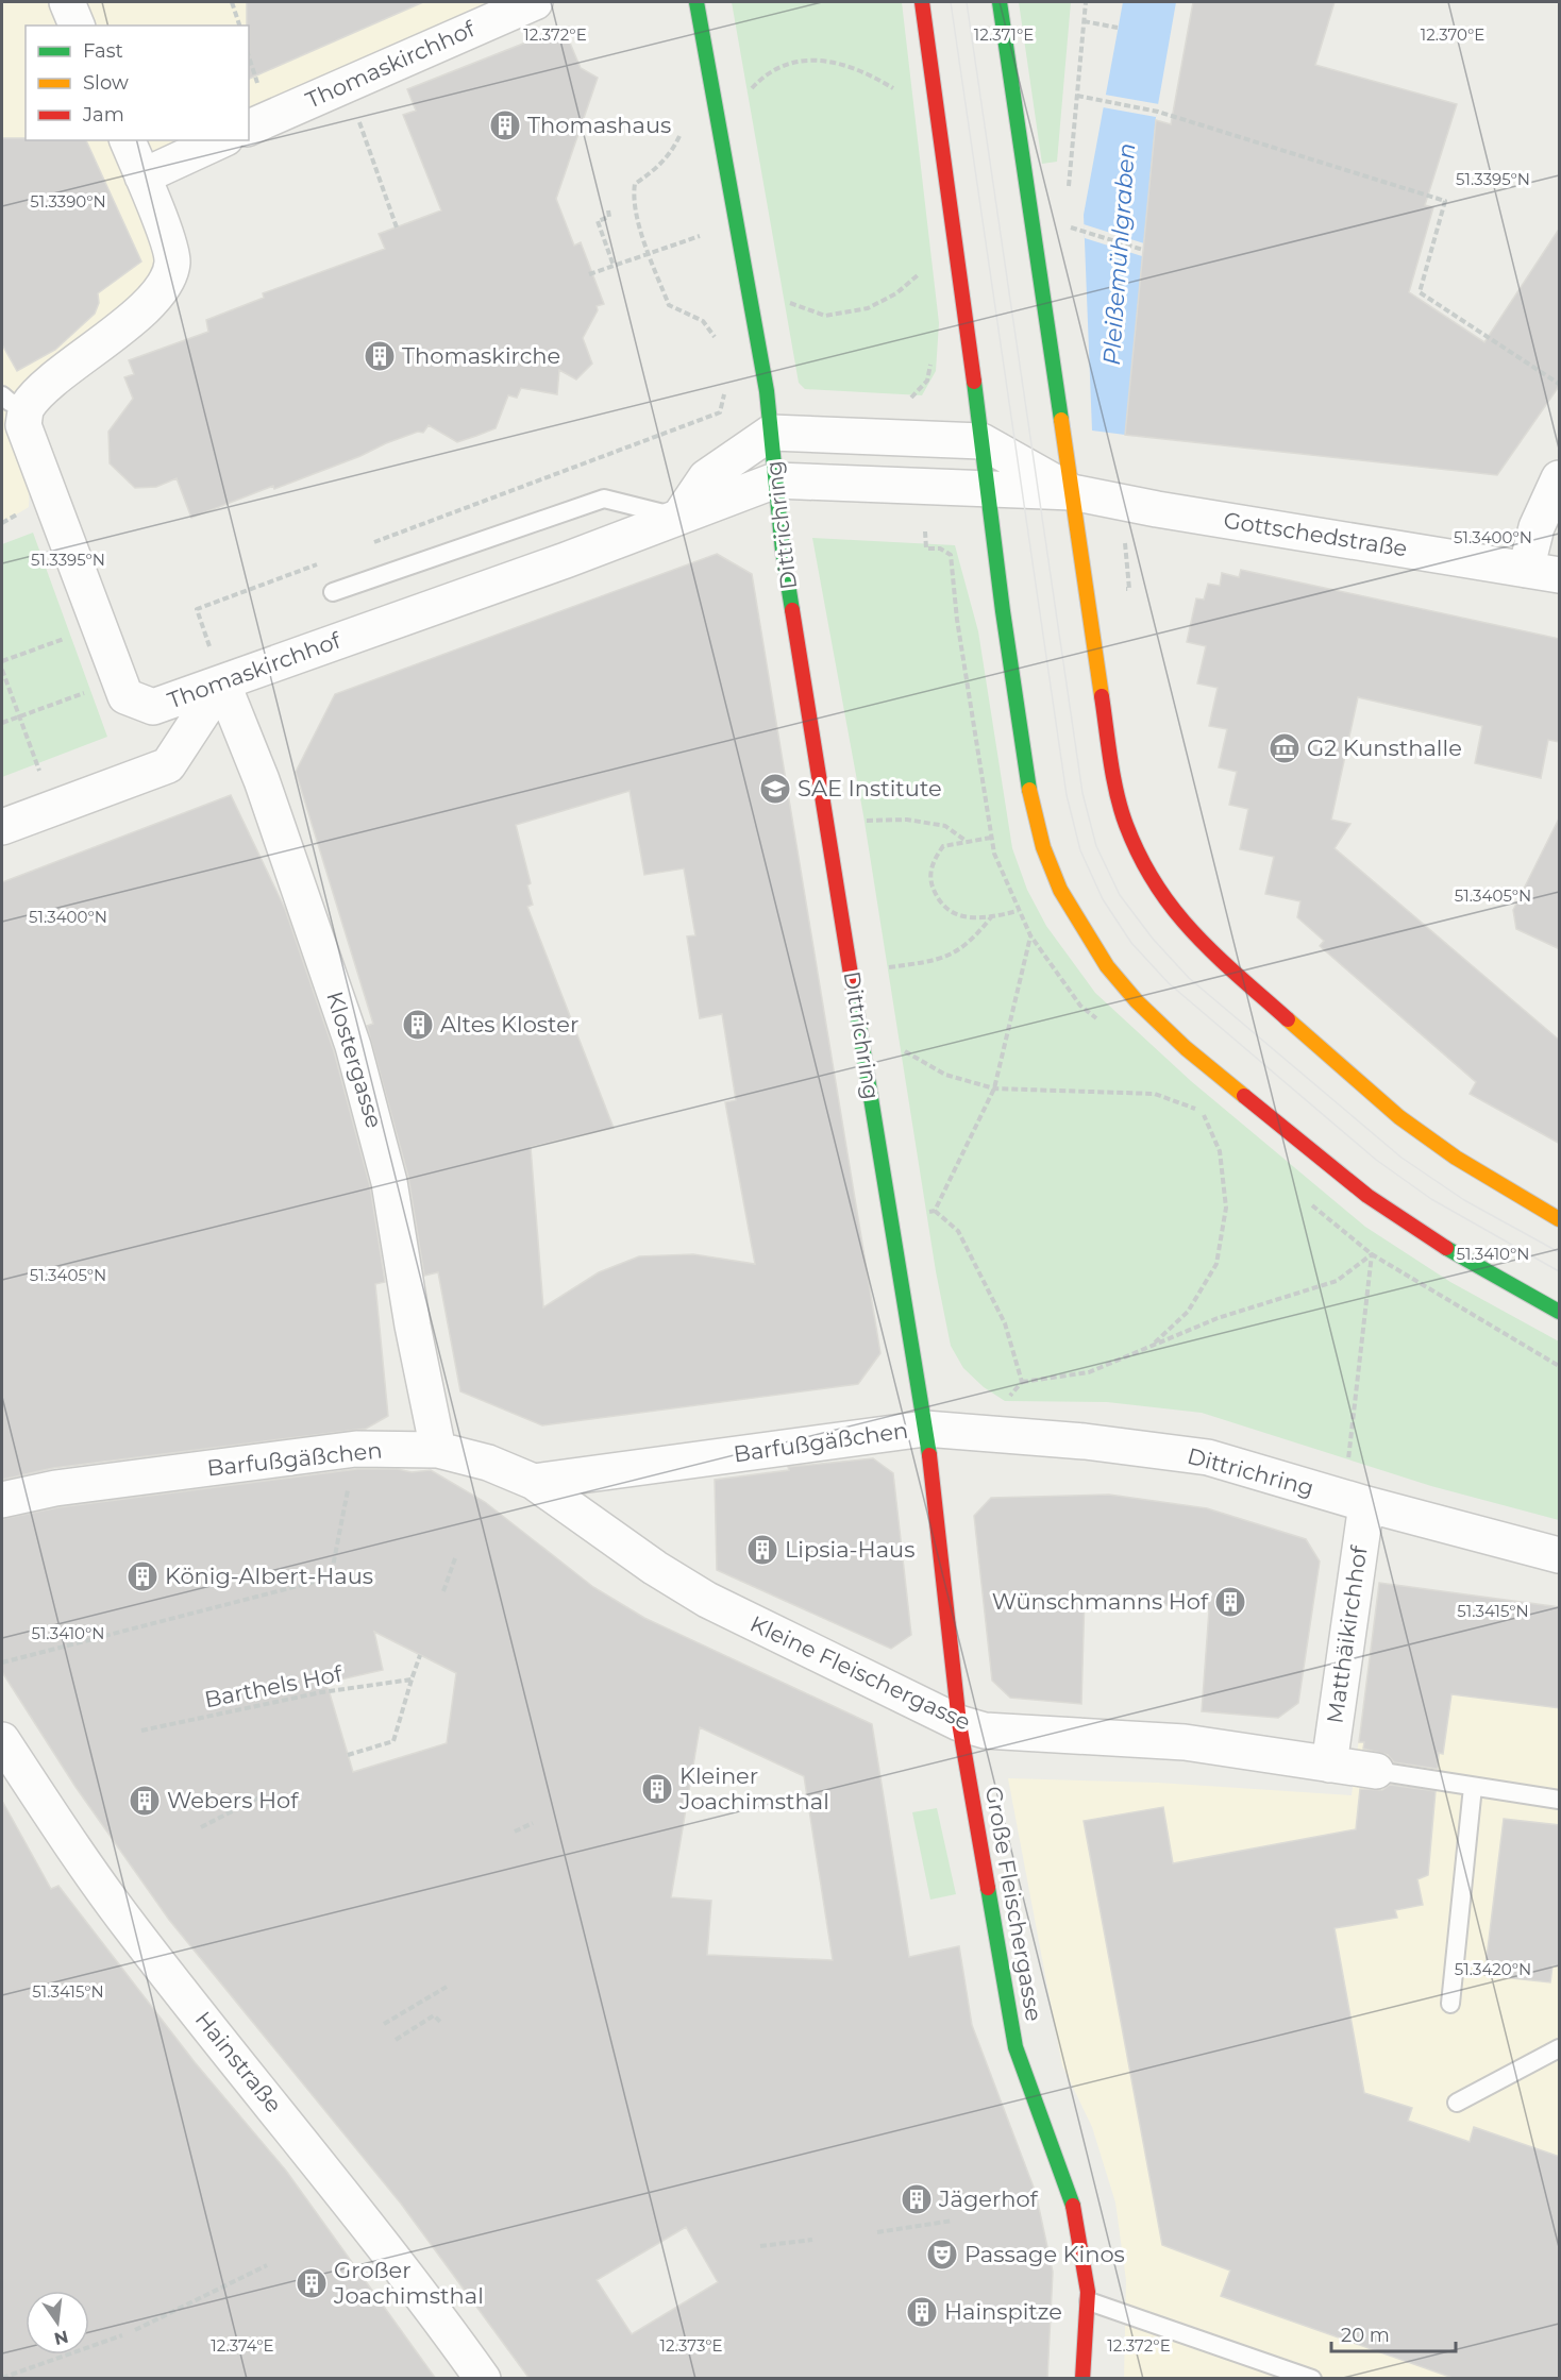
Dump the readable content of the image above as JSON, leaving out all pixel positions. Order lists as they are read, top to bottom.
{
  "streets": {
    "main road": ["Dittrichring", "Große Fleischergasse"],
    "street": [
      "Thomaskirchhof",
      "Gottschedstraße",
      "Klostergasse",
      "Barfußgäßchen",
      "Matthäikirchhof",
      "Kleine Fleischergasse",
      "Hainstraße"
    ],
    "path": ["Barthels Hof"]
  },
  "crossings": [
    ["Thomaskirchhof", "Dittrichring"],
    ["Thomaskirchhof", "Gottschedstraße"],
    ["Thomaskirchhof", "Klostergasse"],
    ["Dittrichring", "Barfußgäßchen"],
    ["Dittrichring", "Matthäikirchhof"],
    ["Dittrichring", "Große Fleischergasse"],
    ["Klostergasse", "Barfußgäßchen"],
    ["Barfußgäßchen", "Kleine Fleischergasse"],
    ["Barfußgäßchen", "Große Fleischergasse"],
    ["Matthäikirchhof", "Kleine Fleischergasse"],
    ["Kleine Fleischergasse", "Große Fleischergasse"]
  ],
  "water": ["Pleißemühlgraben"],
  "places": {
    "building": [
      "Thomashaus",
      "Thomaskirche",
      "Altes Kloster",
      "Lipsia-Haus",
      "König-Albert-Haus",
      "Wünschmanns Hof",
      "Kleiner Joachimsthal",
      "Webers Hof",
      "Jägerhof",
      "Großer Joachimsthal",
      "Hainspitze"
    ],
    "museum": ["G2 Kunsthalle"],
    "school or university": ["SAE Institute"],
    "theatre": ["Passage Kinos"]
  },
  "legend": ["Fast", "Slow", "Jam"],
  "scale_bar": "20 m",
  "north": "bottom",
  "coordinates": [
    "12.372°E",
    "12.371°E",
    "12.370°E",
    "51.3395°N",
    "51.3390°N",
    "51.3400°N",
    "51.3405°N",
    "51.3410°N",
    "51.3415°N",
    "51.3420°N",
    "12.374°E",
    "12.373°E"
  ]
}
